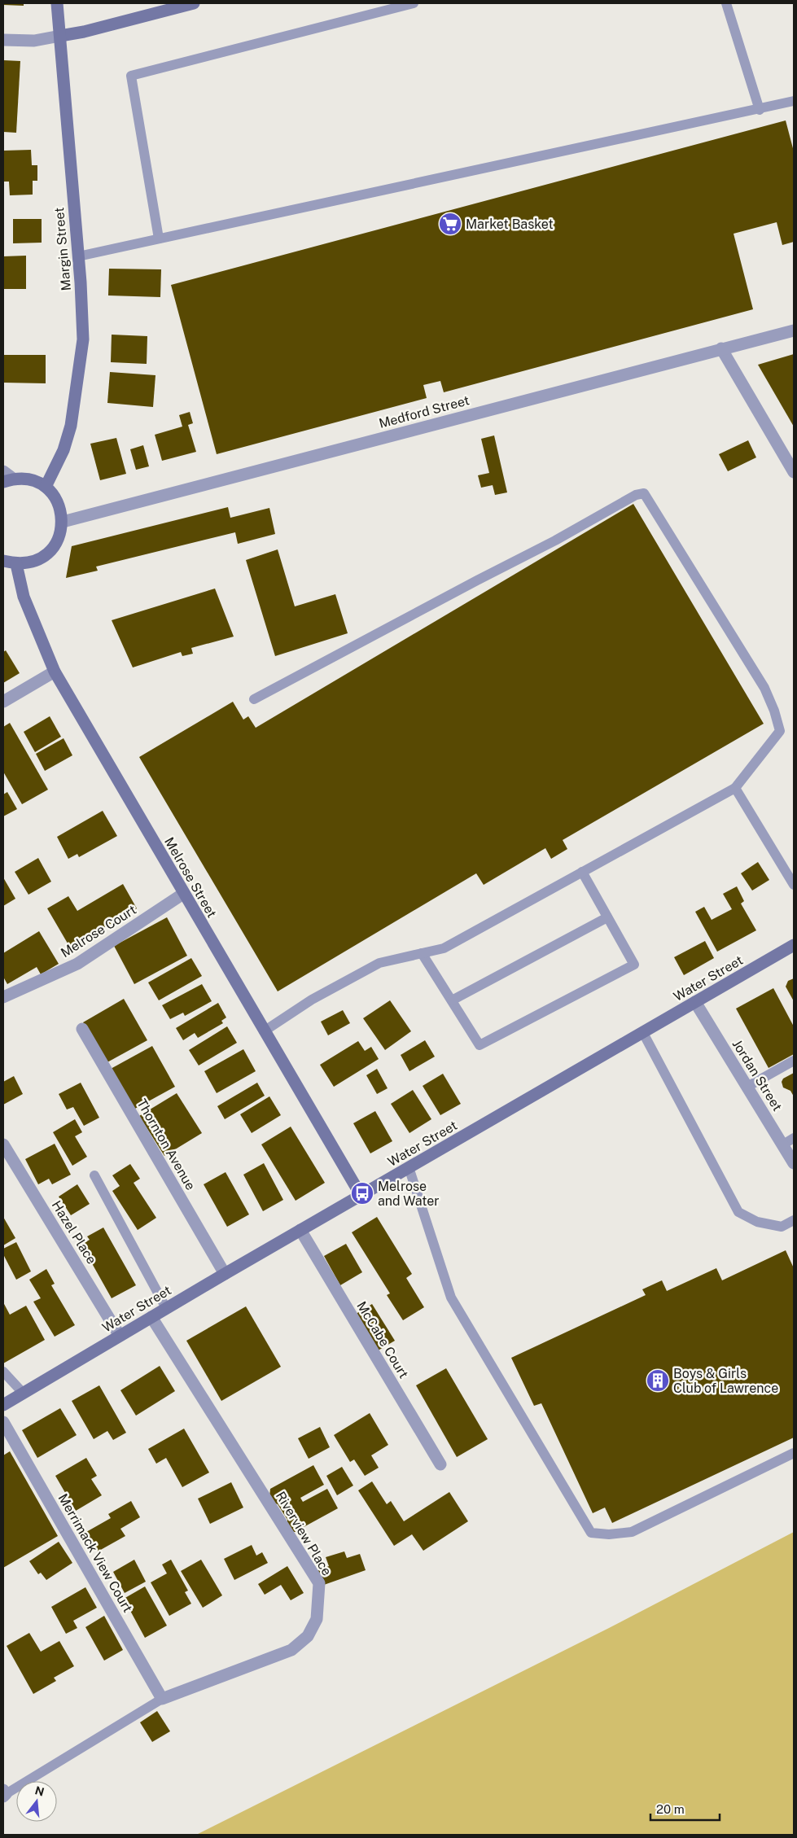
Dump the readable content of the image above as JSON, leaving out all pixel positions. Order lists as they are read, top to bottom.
{
  "streets": {
    "street": [
      "Margin Street",
      "Medford Street",
      "Melrose Street",
      "Melrose Court",
      "Water Street",
      "Jordan Street",
      "Thornton Avenue",
      "Hazel Place",
      "McCabe Court",
      "Riverview Place",
      "Merrimack View Court"
    ]
  },
  "crossings": [
    ["Melrose Street", "Melrose Court"],
    ["Melrose Street", "Water Street"],
    ["Water Street", "Jordan Street"],
    ["Water Street", "Thornton Avenue"],
    ["Water Street", "Hazel Place"],
    ["Water Street", "McCabe Court"],
    ["Water Street", "Riverview Place"],
    ["Riverview Place", "Merrimack View Court"]
  ],
  "places": {
    "supermarket": ["Market Basket"],
    "bus stop": ["Melrose and Water"],
    "building": ["Boys & Girls Club of Lawrence"]
  },
  "scale_bar": "20 m",
  "north": "top"
}
